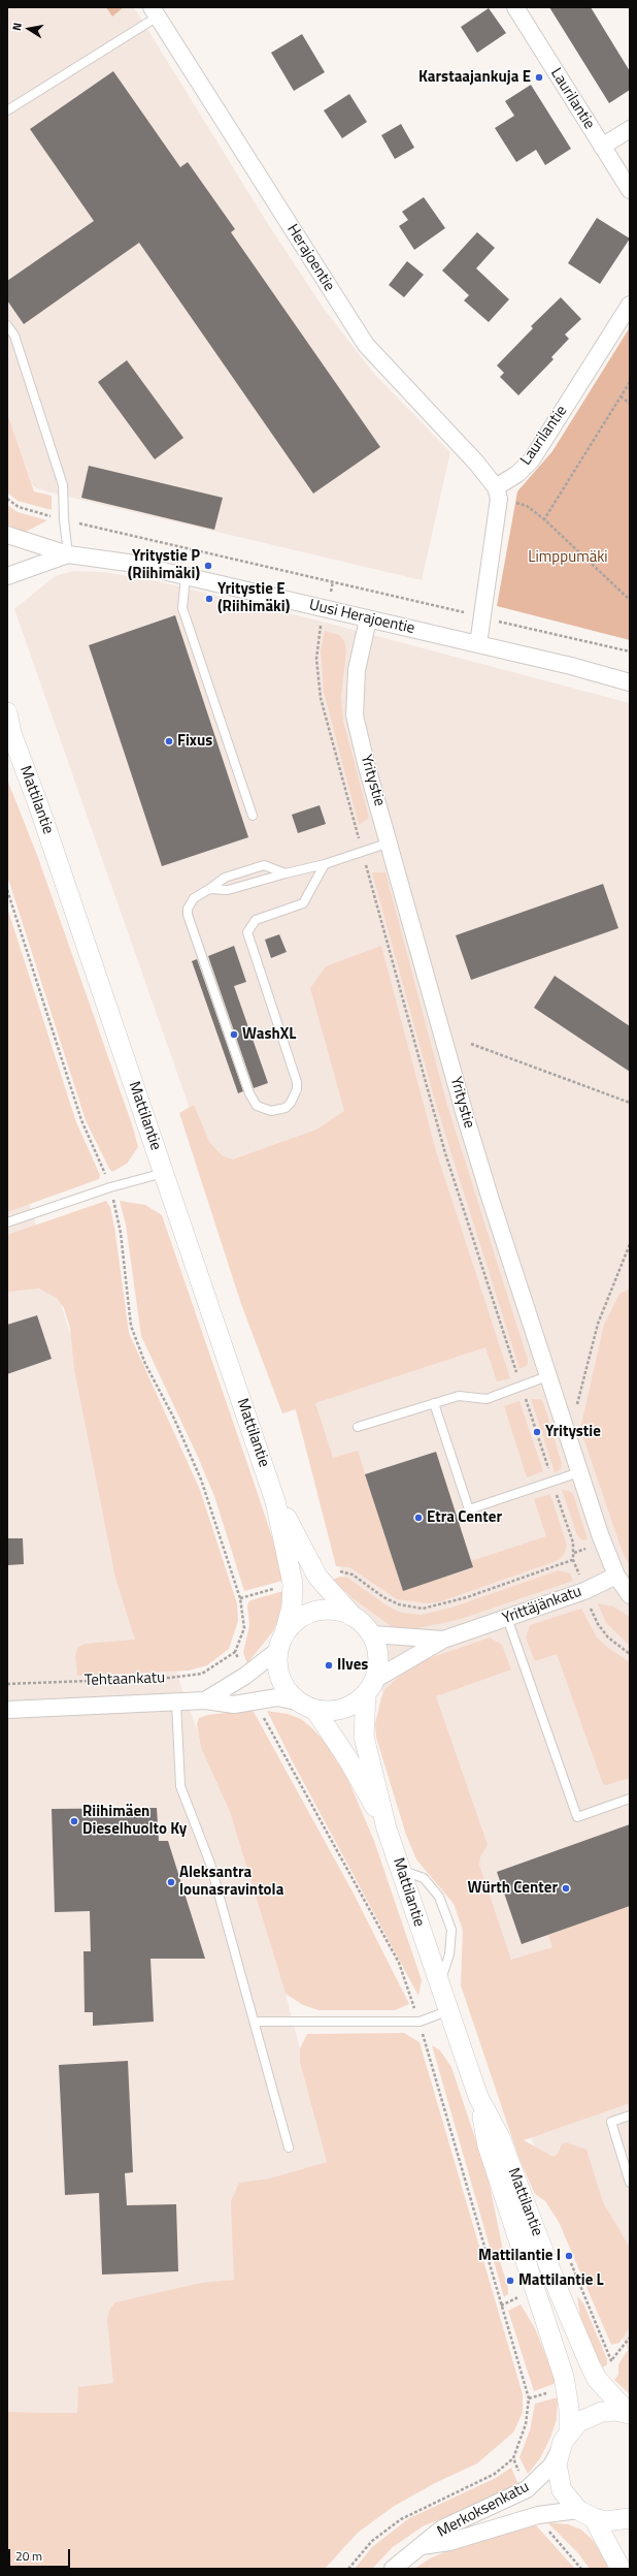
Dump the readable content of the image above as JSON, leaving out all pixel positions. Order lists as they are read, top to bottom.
{
  "streets": {
    "street": [
      "Laurilantie",
      "Herajoentie",
      "Uusi Herajoentie",
      "Yritystie",
      "Mattilantie",
      "Yrittäjänkatu",
      "Tehtaankatu",
      "Merkoksenkatu"
    ]
  },
  "crossings": [
    ["Laurilantie", "Herajoentie"],
    ["Uusi Herajoentie", "Yritystie"],
    ["Yritystie", "Yrittäjänkatu"],
    ["Mattilantie", "Yrittäjänkatu"],
    ["Mattilantie", "Tehtaankatu"],
    ["Yrittäjänkatu", "Tehtaankatu"]
  ],
  "parks": ["Limppumäki"],
  "places": [
    "Karstaajankuja E",
    "Yritystie P (Riihimäki)",
    "Yritystie E (Riihimäki)",
    "Fixus",
    "WashXL",
    "Yritystie",
    "Etra Center",
    "Ilves",
    "Riihimäen Dieselhuolto Ky",
    "Aleksantra lounasravintola",
    "Würth Center",
    "Mattilantie I",
    "Mattilantie L"
  ],
  "scale_bar": "20 m",
  "north": "left"
}
